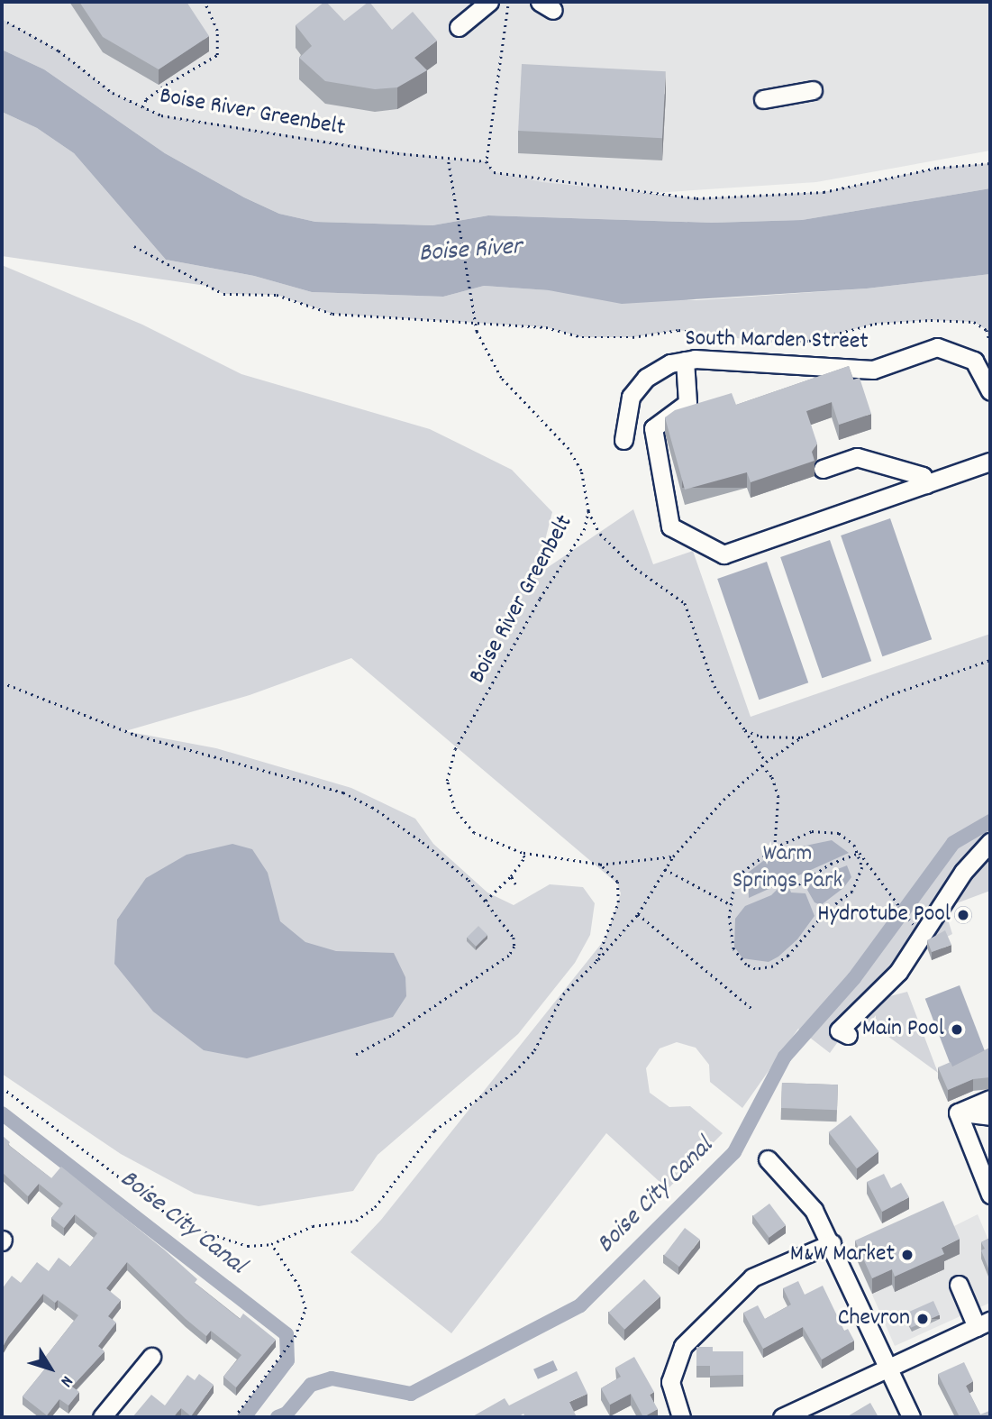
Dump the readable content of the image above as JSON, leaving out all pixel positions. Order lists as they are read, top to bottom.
{
  "streets": {
    "street": ["South Marden Street"],
    "path": ["Boise River Greenbelt"]
  },
  "water": ["Boise River", "Boise City Canal"],
  "parks": ["Warm Springs Park"],
  "places": [
    "Hydrotube Pool",
    "Main Pool",
    "M&W Market",
    "Chevron"
  ],
  "north": "bottom right"
}
